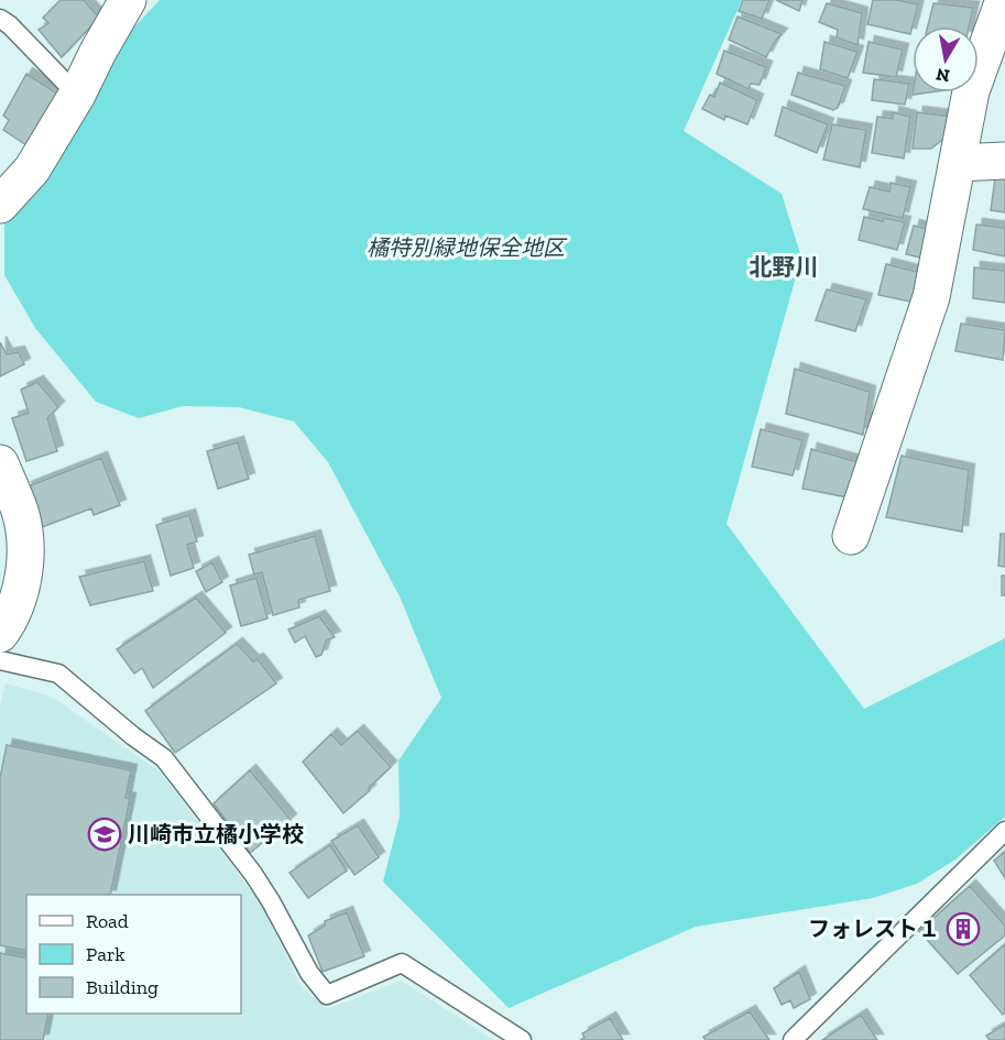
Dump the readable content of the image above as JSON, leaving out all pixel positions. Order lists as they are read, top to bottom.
{
  "districts": ["北野川"],
  "parks": ["橘特別緑地保全地区"],
  "places": {
    "school or university": ["川崎市立橘小学校"],
    "building": ["フォレスト１"]
  },
  "legend": ["Road", "Park", "Building"],
  "north": "bottom"
}
